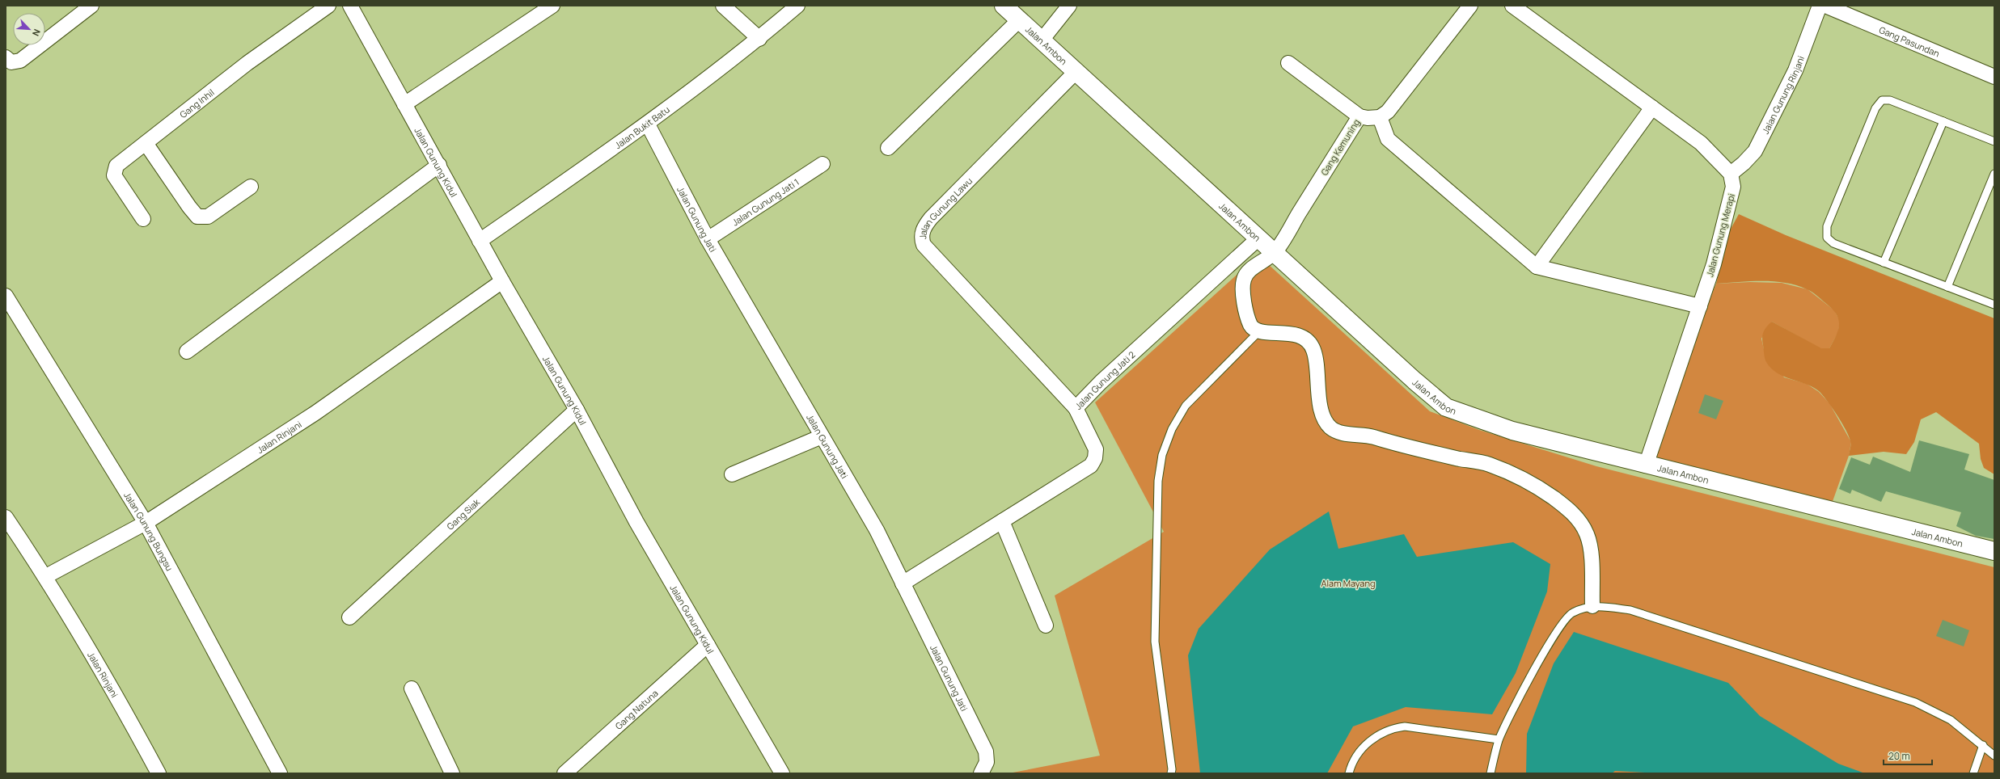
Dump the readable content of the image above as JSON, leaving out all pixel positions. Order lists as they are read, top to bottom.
{
  "streets": {
    "street": [
      "Gang Pasundan",
      "Jalan Ambon",
      "Jalan Gunung Rinjani",
      "Gang Inhil",
      "Jalan Bukit Batu",
      "Gang Kemuning",
      "Jalan Gunung Kidul",
      "Jalan Gunung Jati 1",
      "Jalan Gunung Lawu",
      "Jalan Gunung Jati",
      "Jalan Gunung Merapi",
      "Jalan Gunung Jati 2",
      "Jalan Rinjani",
      "Gang Siak",
      "Jalan Gunung Bungsu",
      "Gang Natuna"
    ]
  },
  "crossings": [
    ["Jalan Ambon", "Gang Kemuning"],
    ["Jalan Ambon", "Jalan Gunung Lawu"],
    ["Jalan Ambon", "Jalan Gunung Merapi"],
    ["Jalan Ambon", "Jalan Gunung Jati 2"],
    ["Jalan Gunung Rinjani", "Jalan Gunung Merapi"],
    ["Jalan Bukit Batu", "Jalan Gunung Kidul"],
    ["Jalan Bukit Batu", "Jalan Gunung Jati"],
    ["Jalan Gunung Kidul", "Jalan Rinjani"],
    ["Jalan Gunung Kidul", "Gang Siak"],
    ["Jalan Gunung Kidul", "Gang Natuna"],
    ["Jalan Gunung Jati 1", "Jalan Gunung Jati"],
    ["Jalan Gunung Lawu", "Jalan Gunung Jati 2"],
    ["Jalan Gunung Jati", "Jalan Gunung Jati 2"],
    ["Jalan Rinjani", "Jalan Gunung Bungsu"]
  ],
  "parks": ["Alam Mayang"],
  "scale_bar": "20 m",
  "north": "bottom right"
}
